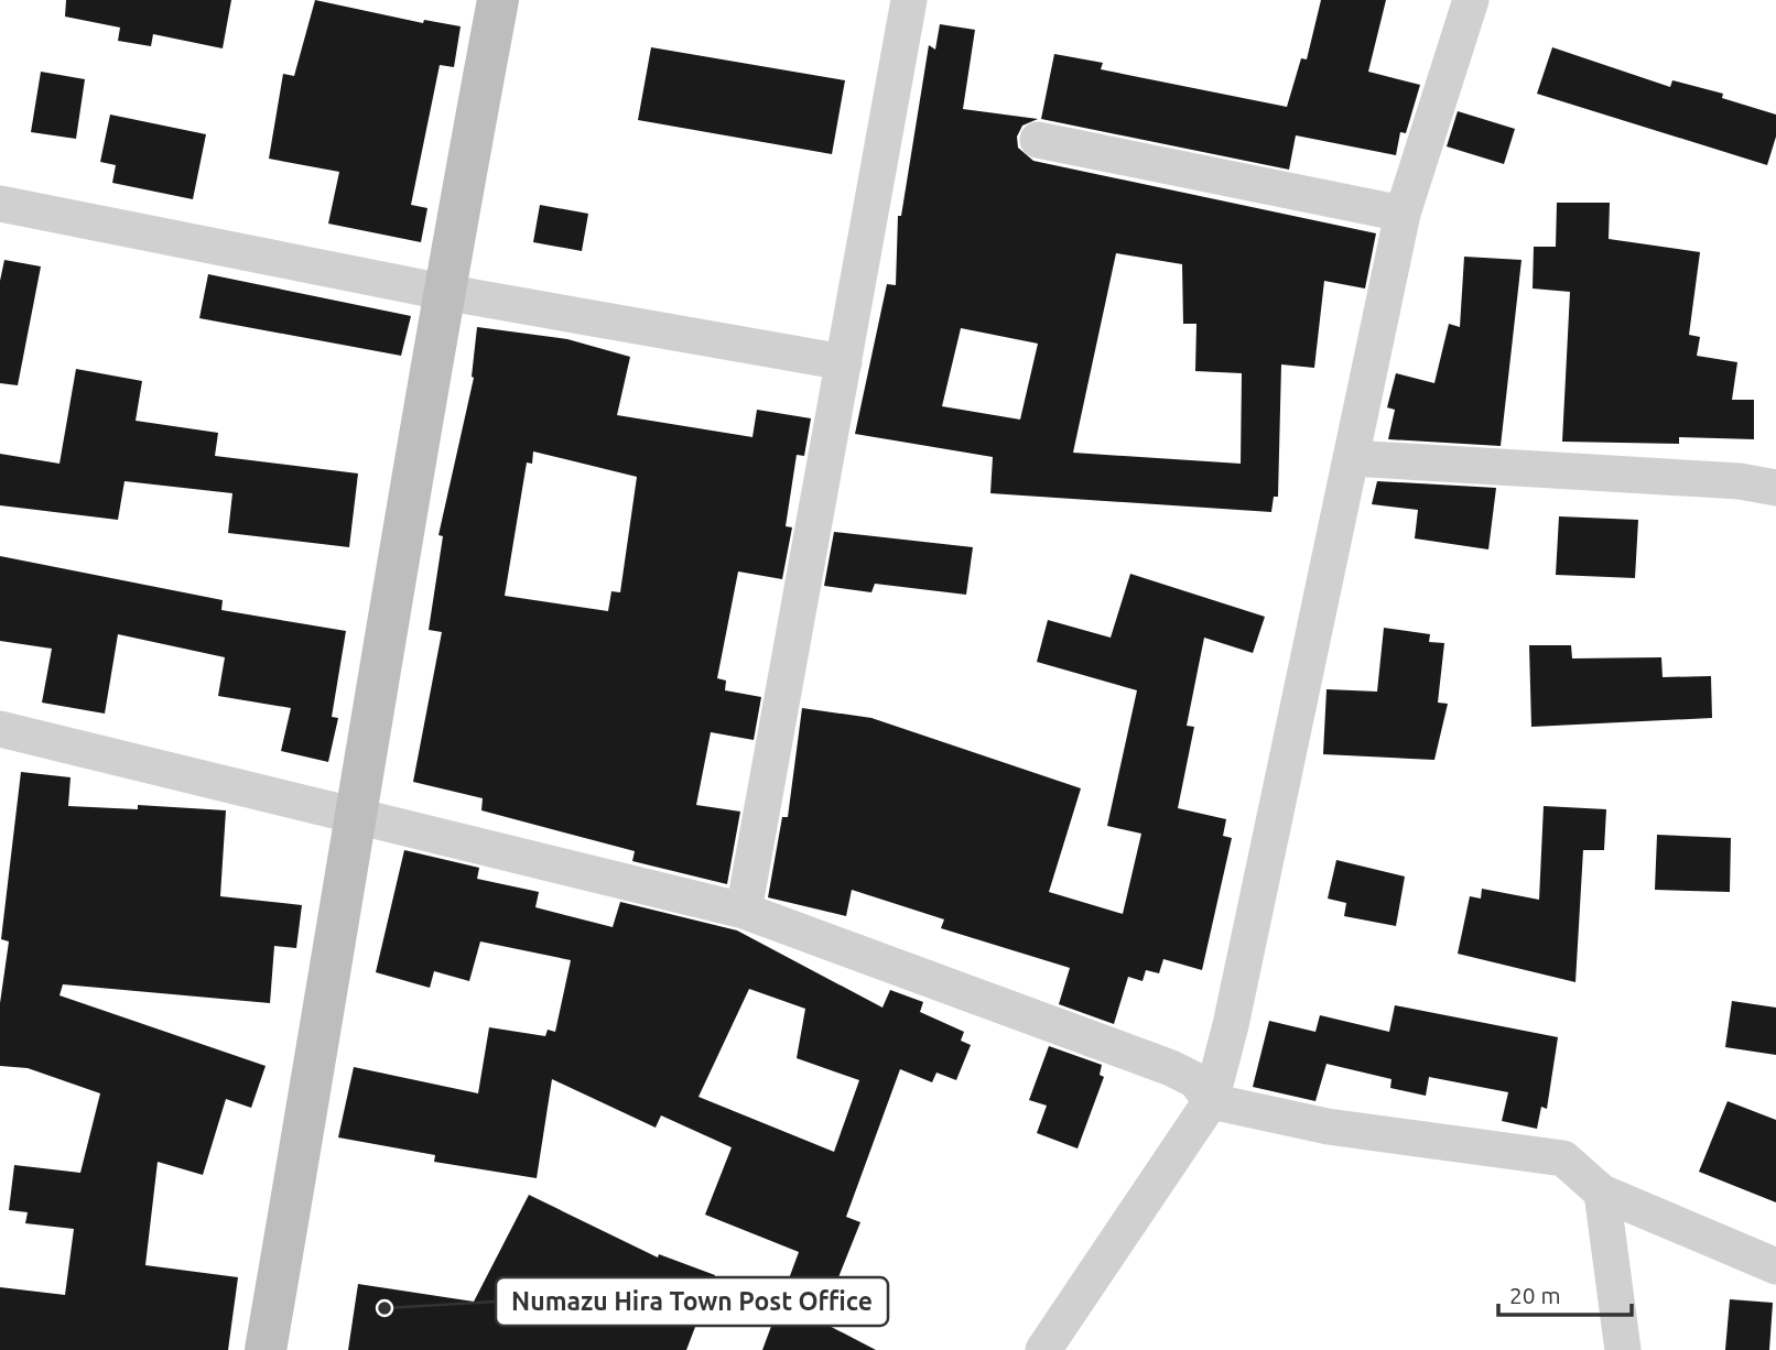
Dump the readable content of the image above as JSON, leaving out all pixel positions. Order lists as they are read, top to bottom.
{
  "places": ["Numazu Hira Town Post Office"],
  "scale_bar": "20 m"
}
